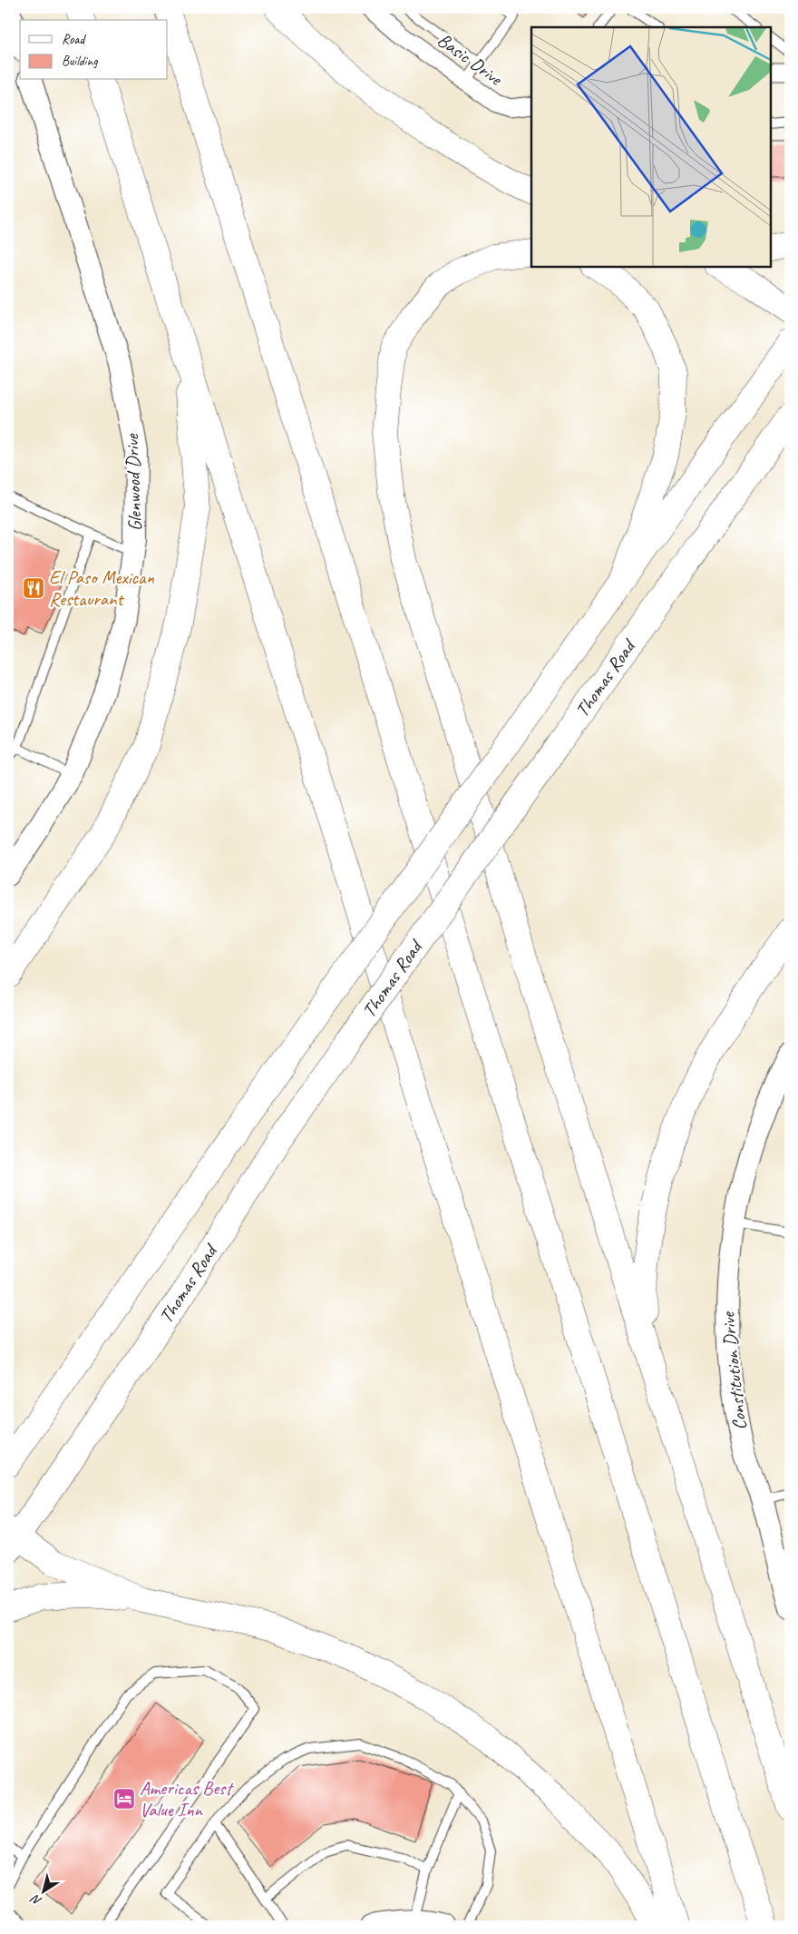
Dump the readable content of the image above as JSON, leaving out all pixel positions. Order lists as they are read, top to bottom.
{
  "streets": {
    "main road": ["Thomas Road"],
    "street": ["Basic Drive", "Glenwood Drive", "Constitution Drive"]
  },
  "places": {
    "restaurant": ["El Paso Mexican Restaurant"],
    "hotel": ["Americas Best Value Inn"]
  },
  "legend": ["Road", "Building"],
  "north": "bottom left"
}
